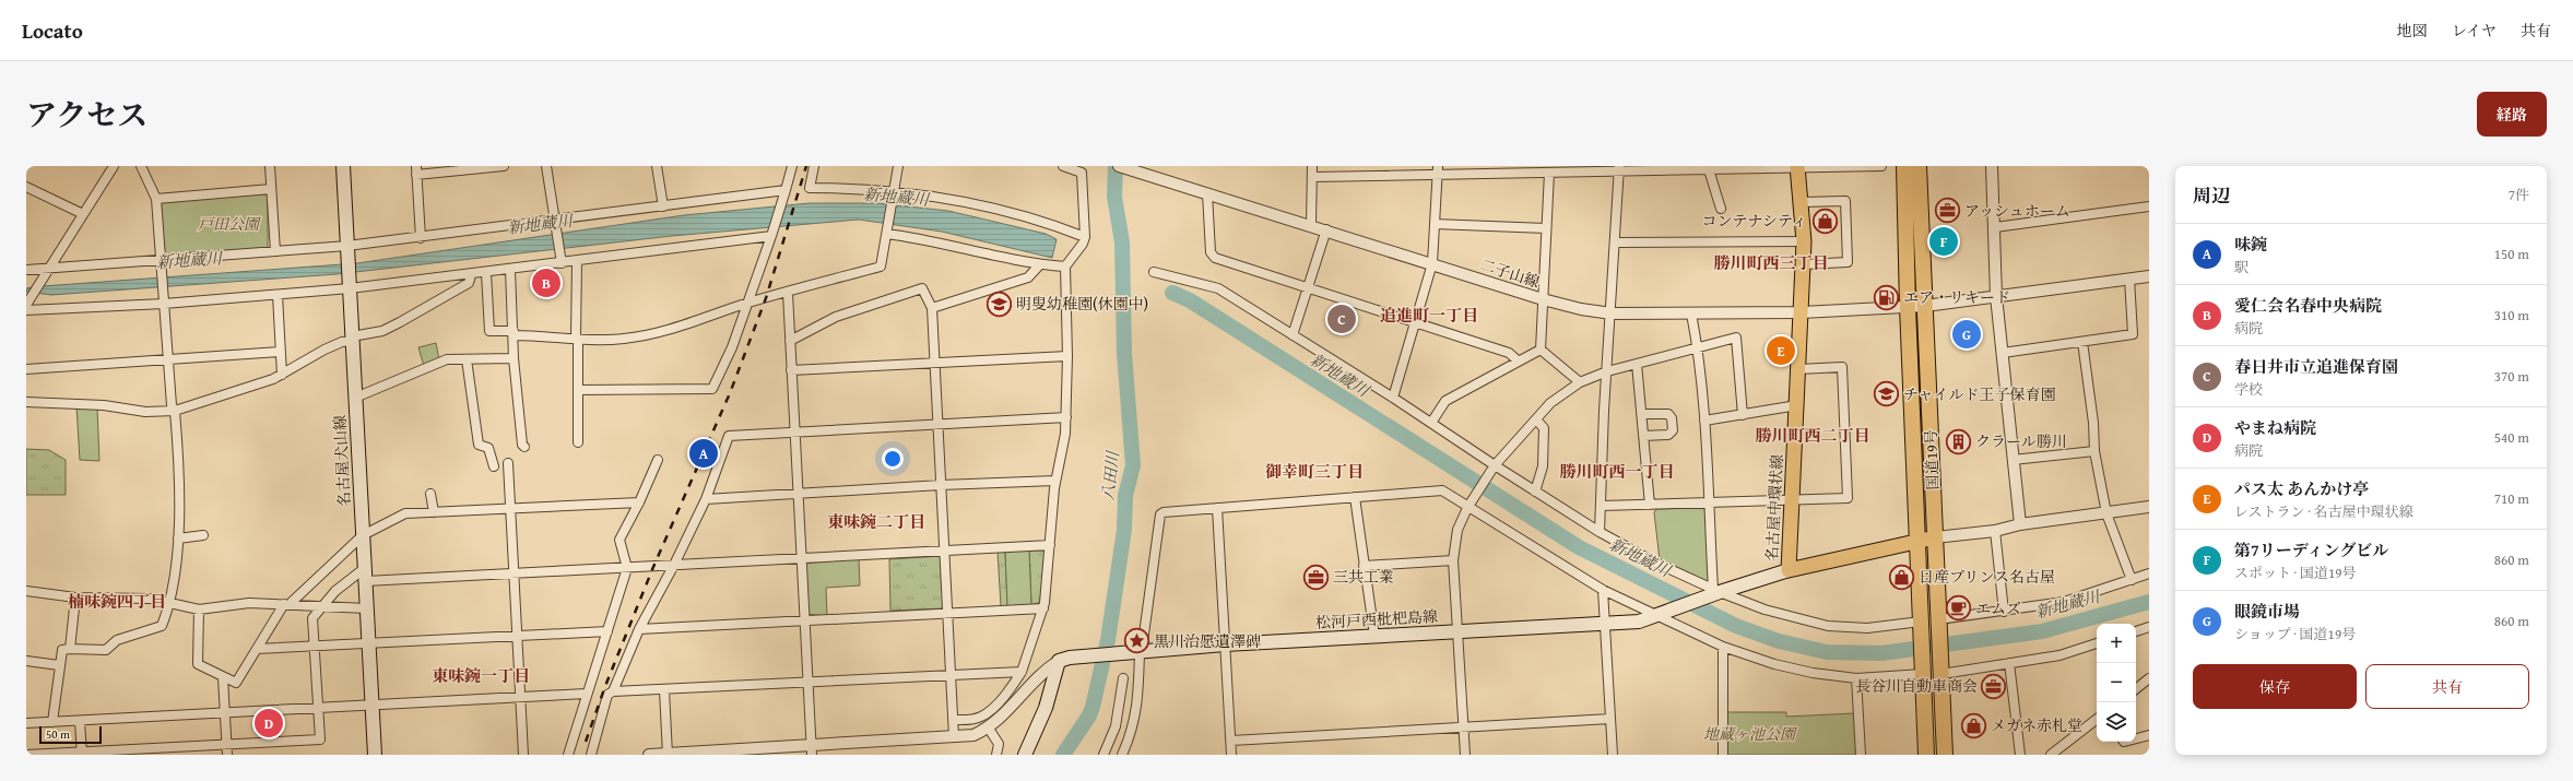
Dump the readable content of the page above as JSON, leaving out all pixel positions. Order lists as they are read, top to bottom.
{
  "streets": {
    "highway": ["国道19号"],
    "main road": ["名古屋犬山線", "名古屋中環状線", "松河戸西枇杷島線"],
    "street": ["二子山線"]
  },
  "crossings": [
    ["二子山線", "国道19号"],
    ["二子山線", "名古屋中環状線"],
    ["国道19号", "名古屋中環状線"],
    ["名古屋中環状線", "松河戸西枇杷島線"]
  ],
  "districts": [
    "勝川町西三丁目",
    "追進町一丁目",
    "勝川町西二丁目",
    "御幸町三丁目",
    "勝川町西一丁目",
    "東味鋺二丁目",
    "楠味鋺四丁目",
    "東味鋺一丁目"
  ],
  "water": ["新地蔵川", "八田川"],
  "parks": ["戸田公園", "地蔵ヶ池公園"],
  "places": {
    "office": ["アッシュホーム", "三共工業", "長谷川自動車商会"],
    "shop": ["コンテナシティ", "日産プリンス名古屋", "メガネ赤札堂"],
    "fuel station": ["エア・リキード"],
    "school or university": ["明叟幼稚園(休園中)", "チャイルド王子保育園"],
    "building": ["クラール勝川"],
    "cafe": ["エムズ"],
    "place": ["黒川治愿遺澤碑"]
  },
  "scale_bar": "50 m",
  "page": {
    "header": "Locato",
    "nav": ["地図", "レイヤ", "共有"],
    "title": "アクセス",
    "buttons": [
      "経路",
      ["保存", "共有"]
    ],
    "heading": ["周辺", "7件"],
    "list": [
      {
        "mark": "A",
        "name": "味鋺",
        "note": "駅",
        "value": "150 m"
      },
      {
        "mark": "B",
        "name": "愛仁会名春中央病院",
        "note": "病院",
        "value": "310 m"
      },
      {
        "mark": "C",
        "name": "春日井市立追進保育園",
        "note": "学校",
        "value": "370 m"
      },
      {
        "mark": "D",
        "name": "やまね病院",
        "note": "病院",
        "value": "540 m"
      },
      {
        "mark": "E",
        "name": "パス太 あんかけ亭",
        "note": "レストラン · 名古屋中環状線",
        "value": "710 m"
      },
      {
        "mark": "F",
        "name": "第7リーディングビル",
        "note": "スポット · 国道19号",
        "value": "860 m"
      },
      {
        "mark": "G",
        "name": "眼鏡市場",
        "note": "ショップ · 国道19号",
        "value": "860 m"
      }
    ],
    "pins": [
      "F",
      "B",
      "C",
      "G",
      "E",
      "A",
      "D"
    ],
    "map_buttons": ["+", "−"],
    "scale": "50 m"
  }
}
